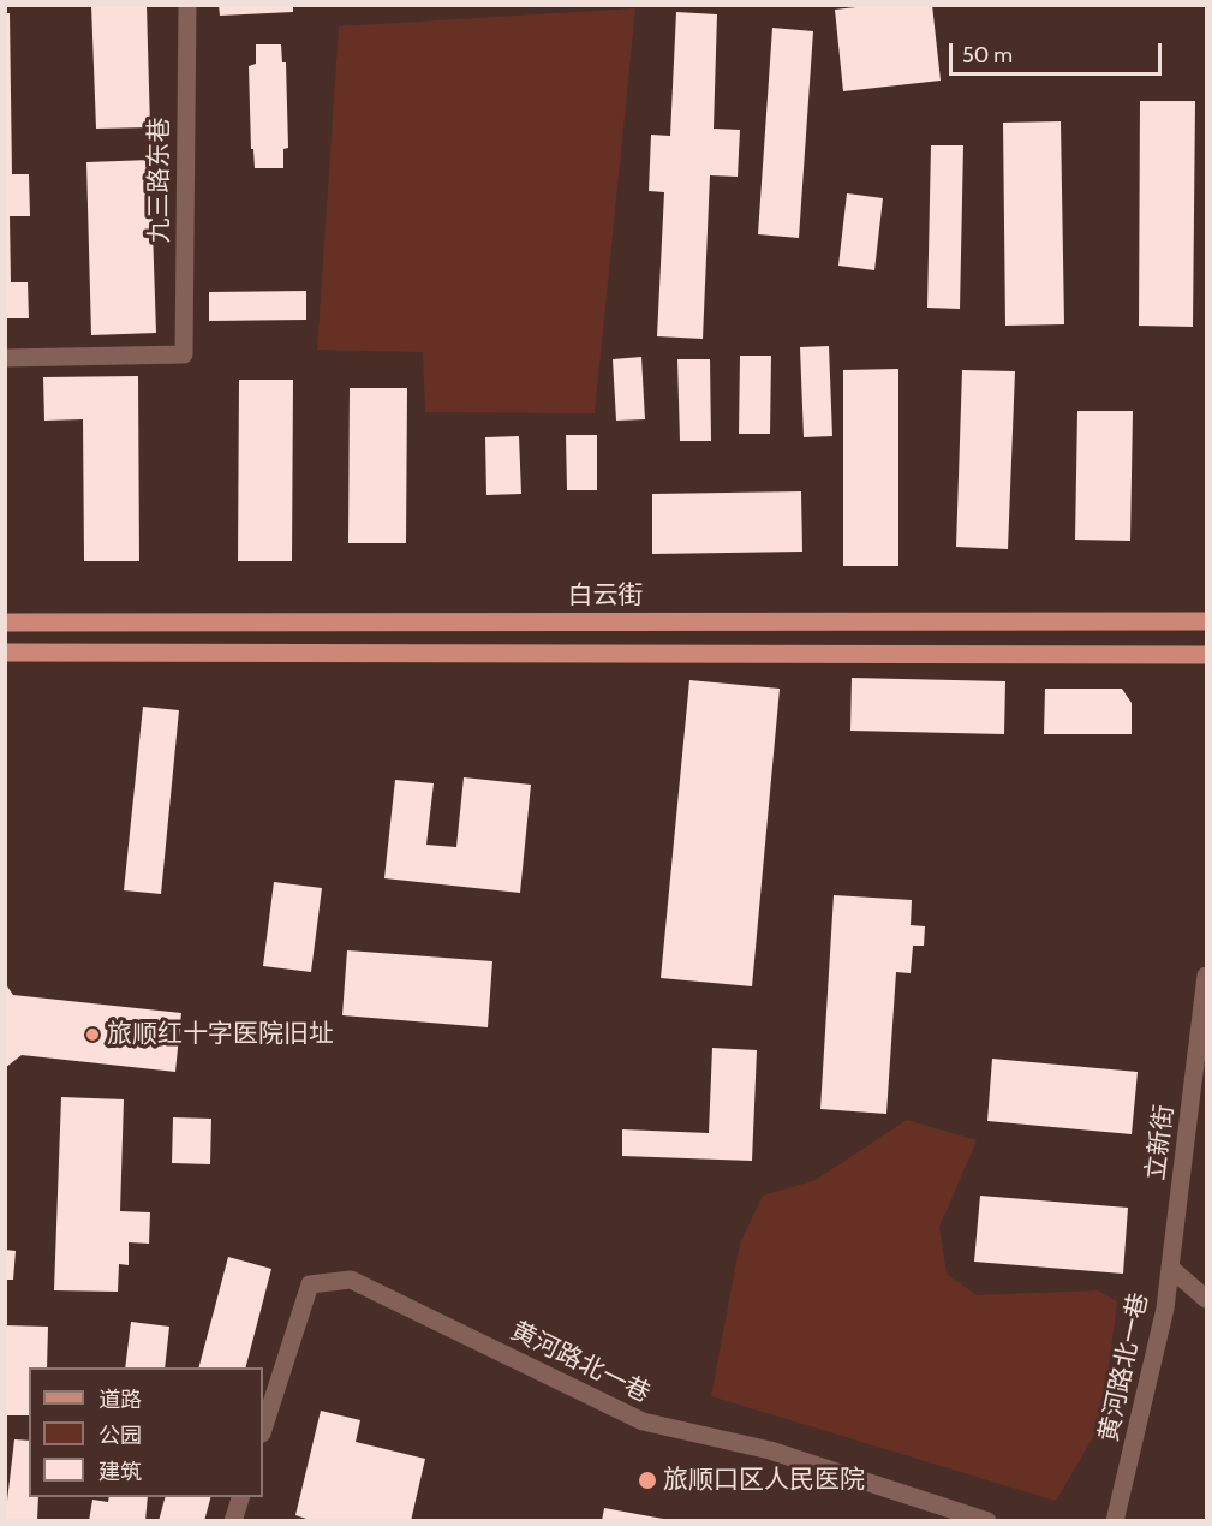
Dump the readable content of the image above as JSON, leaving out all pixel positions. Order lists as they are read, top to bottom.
{
  "streets": {
    "main road": ["白云街"],
    "street": ["九三路东巷", "立新街", "黄河路北一巷"]
  },
  "crossings": [
    ["立新街", "黄河路北一巷"]
  ],
  "places": ["旅顺红十字医院旧址", "旅顺口区人民医院"],
  "legend": ["道路", "公园", "建筑"],
  "scale_bar": "50 m"
}
